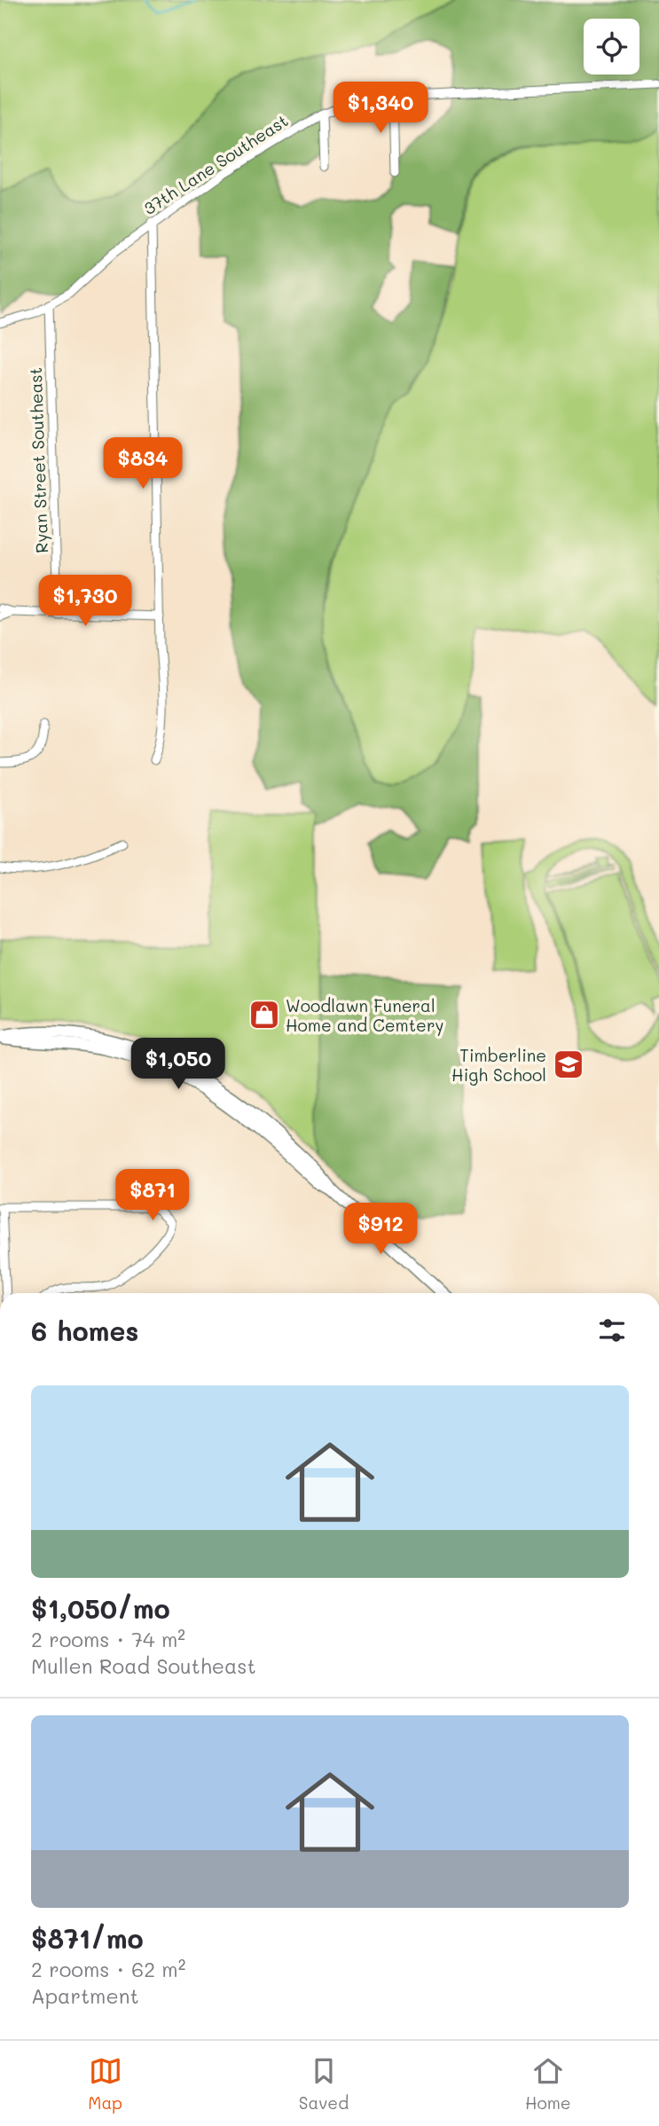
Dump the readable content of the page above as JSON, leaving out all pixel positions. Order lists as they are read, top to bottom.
{
  "streets": {
    "street": ["37th Lane Southeast", "Ryan Street Southeast"]
  },
  "crossings": [
    ["37th Lane Southeast", "Ryan Street Southeast"]
  ],
  "places": {
    "shop": ["Woodlawn Funeral Home and Cemtery"],
    "school or university": ["Timberline High School"]
  },
  "page": {
    "price": [
      "$1,340",
      "$834",
      "$1,730",
      "$1,050",
      "$871",
      "$912"
    ],
    "heading": "6 homes",
    "list": [
      {
        "name": "$1,050/mo",
        "note": "2 rooms · 74 m² · Mullen Road Southeast"
      },
      {
        "name": "$871/mo",
        "note": "2 rooms · 62 m² · Apartment"
      }
    ],
    "tabs": ["Map", "Saved", "Home"]
  }
}
